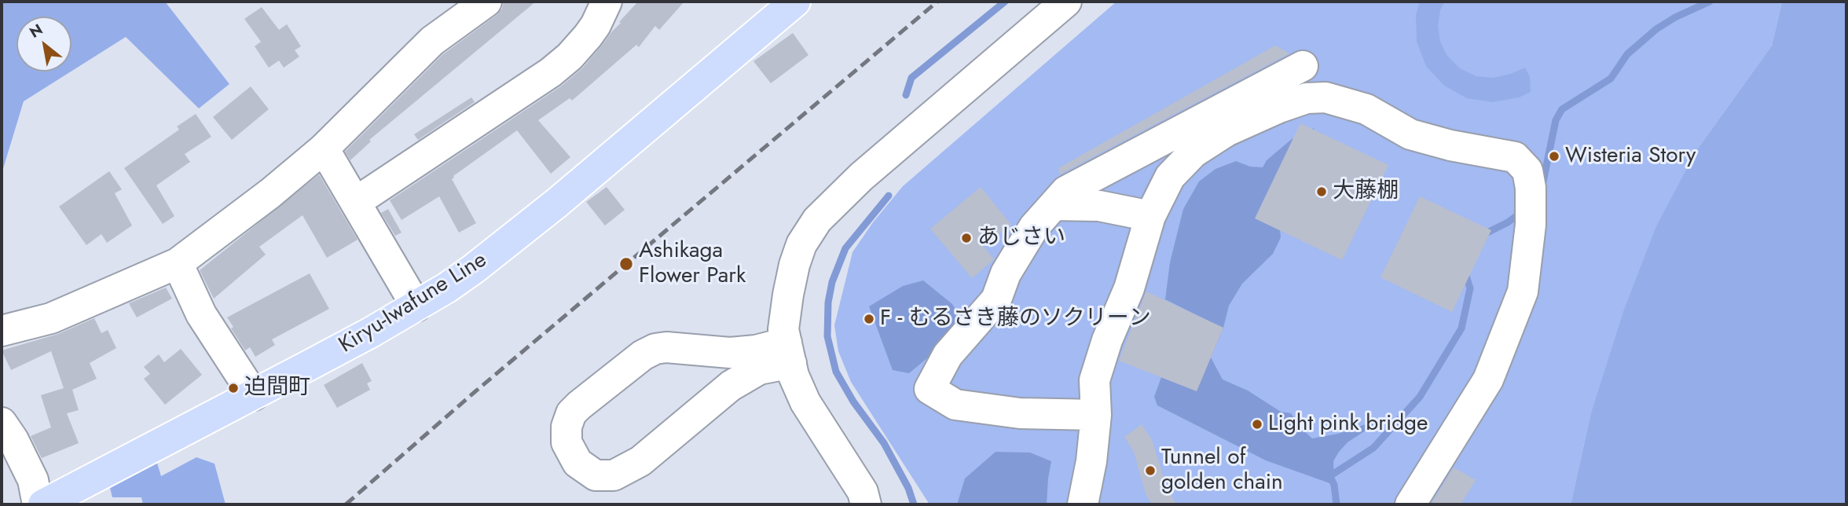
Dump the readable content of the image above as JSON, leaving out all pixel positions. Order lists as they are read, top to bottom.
{
  "streets": {
    "main road": ["Kiryu-Iwafune Line"]
  },
  "places": [
    "Wisteria Story",
    "大藤棚",
    "あじさい",
    "Ashikaga Flower Park",
    "F - むるさき藤のソクリーン",
    "迫間町",
    "Light pink bridge",
    "Tunnel of golden chain"
  ],
  "north": "top left"
}
